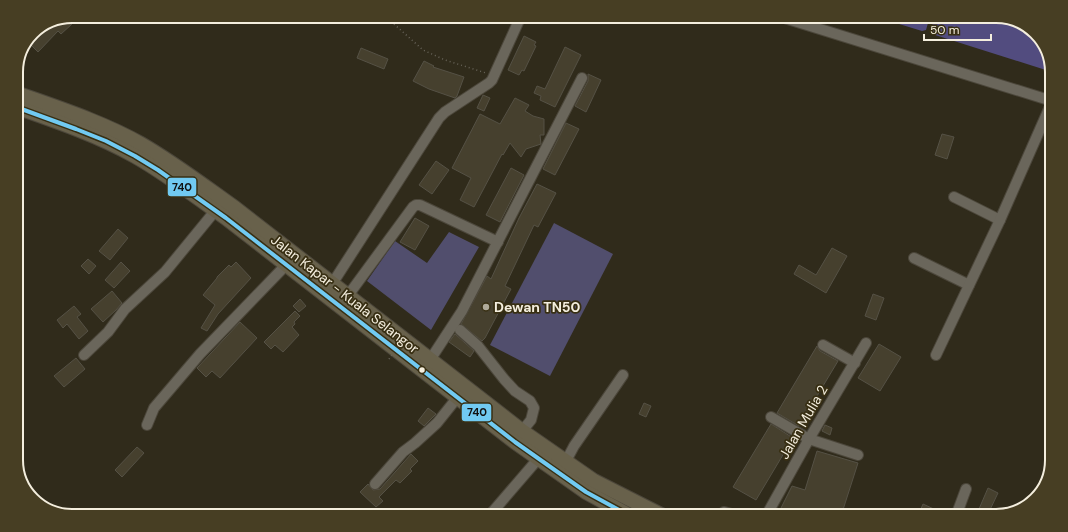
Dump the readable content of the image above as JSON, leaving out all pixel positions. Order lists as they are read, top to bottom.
{
  "streets": {
    "highway": ["Jalan Kapar - Kuala Selangor"],
    "street": ["Jalan Mulia 2"]
  },
  "places": ["Dewan TN50"],
  "lines": ["transit line 740"],
  "scale_bar": "50 m"
}
